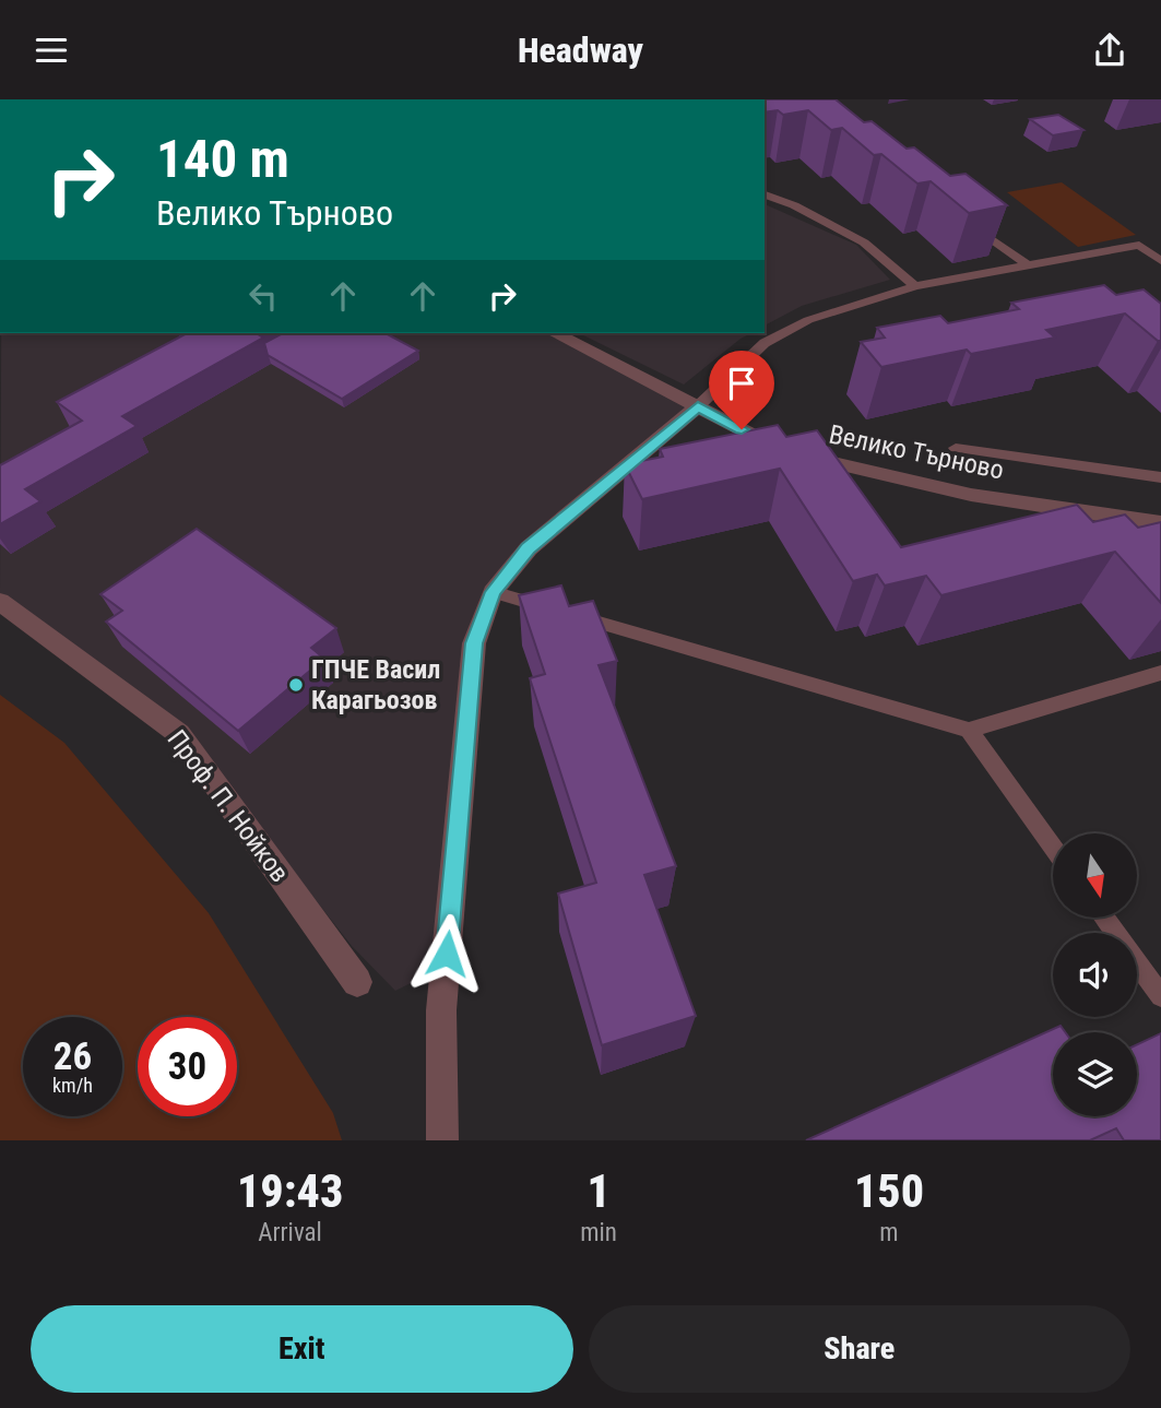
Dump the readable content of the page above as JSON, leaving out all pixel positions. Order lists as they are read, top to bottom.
{
  "streets": {
    "street": ["Велико Търново", "Проф. П. Нойков"]
  },
  "places": ["ГПЧЕ Васил Карагьозов"],
  "north": "bottom",
  "page": {
    "header": "Headway",
    "turn": ["140 m", "Велико Търново"],
    "speed": "26 km/h",
    "limit": "30",
    "eta": [
      "19:43",
      "Arrival",
      "1",
      "min",
      "150",
      "m"
    ],
    "buttons": ["Exit", "Share"]
  }
}
